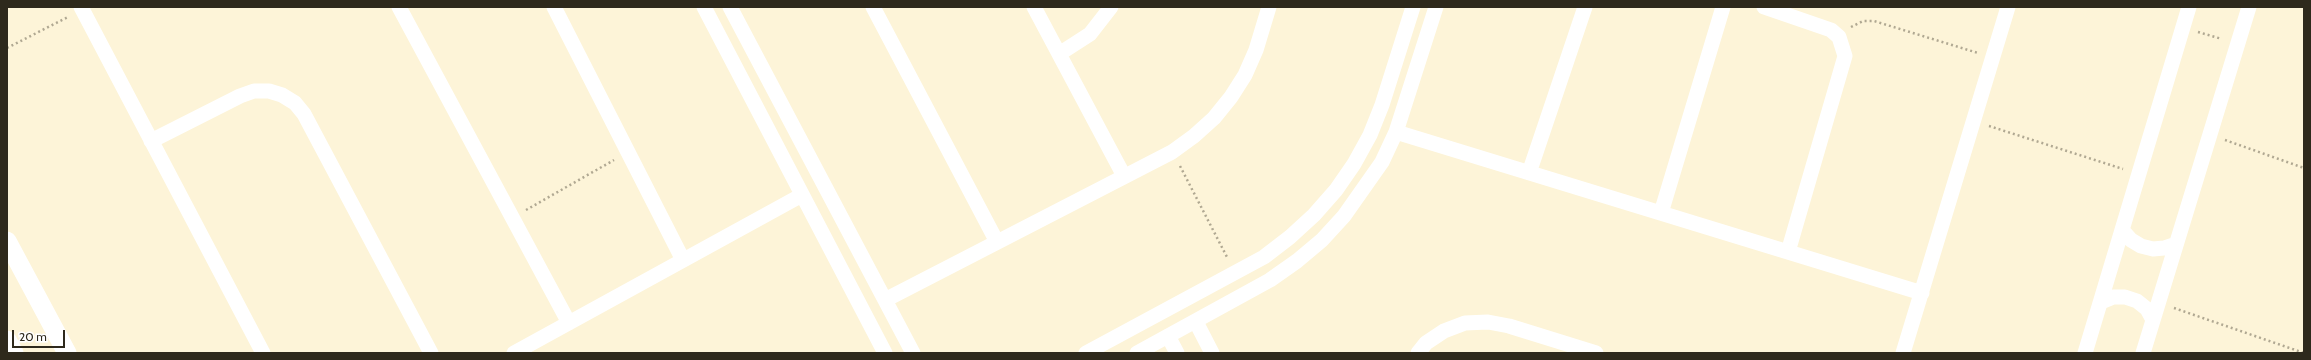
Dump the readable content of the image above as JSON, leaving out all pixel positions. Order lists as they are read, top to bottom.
{
  "scale_bar": "20 m"
}
